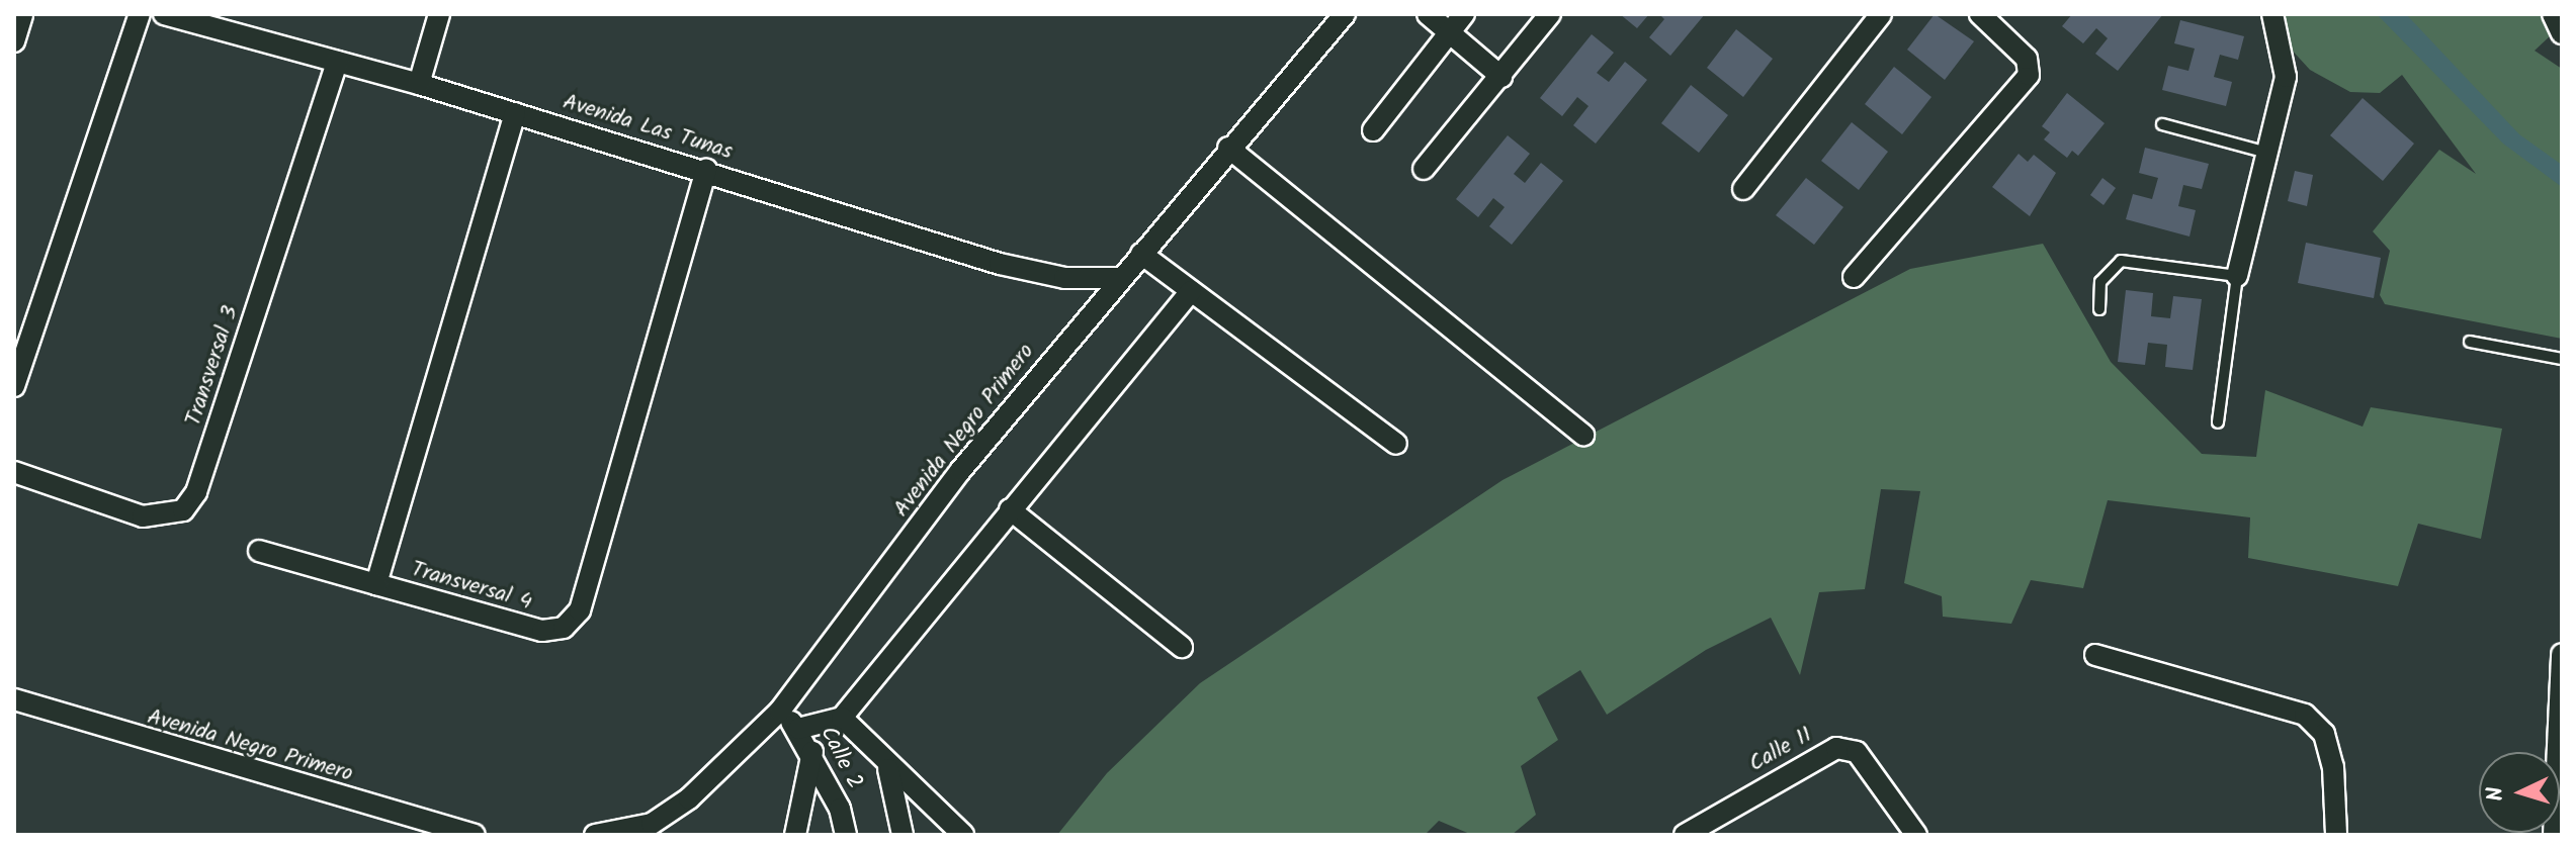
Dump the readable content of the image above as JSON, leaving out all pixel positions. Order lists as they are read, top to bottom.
{
  "streets": {
    "street": [
      "Avenida Las Tunas",
      "Transversal 3",
      "Avenida Negro Primero",
      "Transversal 4",
      "Calle 11",
      "Calle 2"
    ]
  },
  "crossings": [
    ["Avenida Las Tunas", "Transversal 3"],
    ["Avenida Las Tunas", "Avenida Negro Primero"],
    ["Avenida Las Tunas", "Transversal 4"],
    ["Avenida Negro Primero", "Calle 2"]
  ],
  "north": "left"
}
